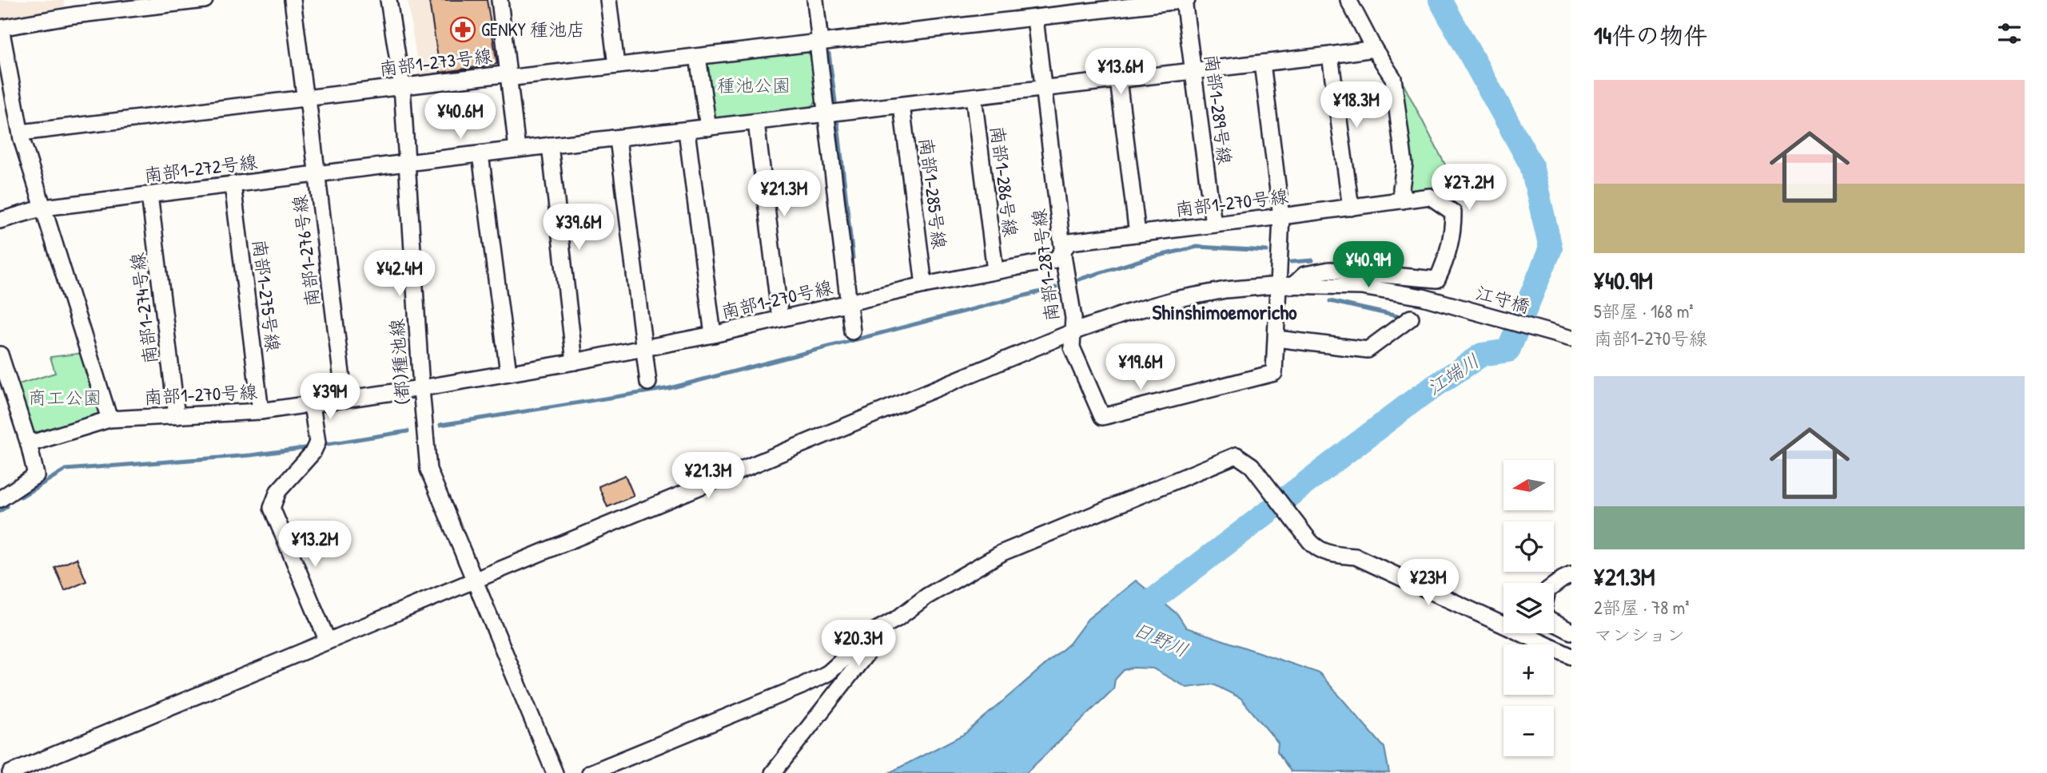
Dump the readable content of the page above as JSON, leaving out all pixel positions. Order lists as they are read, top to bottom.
{
  "streets": {
    "street": [
      "南部1-273号線",
      "南部1-289号線",
      "南部1-272号線",
      "南部1-286号線",
      "南部1-285号線",
      "南部1-270号線",
      "南部1-276号線",
      "南部1-287号線",
      "南部1-275号線",
      "江守橋",
      "南部1-274号線",
      "(都)種池線"
    ]
  },
  "crossings": [
    ["南部1-273号線", "南部1-289号線"],
    ["南部1-273号線", "南部1-276号線"],
    ["南部1-273号線", "南部1-287号線"],
    ["南部1-273号線", "(都)種池線"],
    ["南部1-289号線", "南部1-272号線"],
    ["南部1-289号線", "南部1-270号線"],
    ["南部1-272号線", "南部1-286号線"],
    ["南部1-272号線", "南部1-285号線"],
    ["南部1-272号線", "南部1-276号線"],
    ["南部1-272号線", "南部1-287号線"],
    ["南部1-272号線", "南部1-275号線"],
    ["南部1-272号線", "南部1-274号線"],
    ["南部1-272号線", "(都)種池線"],
    ["南部1-286号線", "南部1-270号線"],
    ["南部1-285号線", "南部1-270号線"],
    ["南部1-270号線", "南部1-276号線"],
    ["南部1-270号線", "南部1-287号線"],
    ["南部1-270号線", "南部1-275号線"],
    ["南部1-270号線", "江守橋"],
    ["南部1-270号線", "南部1-274号線"],
    ["南部1-270号線", "(都)種池線"],
    ["南部1-287号線", "江守橋"],
    ["江守橋", "(都)種池線"]
  ],
  "districts": ["Shinshimoemoricho"],
  "water": ["江端川", "日野川"],
  "parks": ["種池公園", "商工公園"],
  "places": {
    "pharmacy": ["GENKY 種池店"]
  },
  "north": "left",
  "page": {
    "heading": "14件の物件",
    "price": [
      "¥13.6M",
      "¥18.3M",
      "¥40.6M",
      "¥27.2M",
      "¥21.3M",
      "¥39.6M",
      "¥40.9M",
      "¥42.4M",
      "¥19.6M",
      "¥39M",
      "¥21.3M",
      "¥13.2M",
      "¥23M",
      "¥20.3M"
    ],
    "list": [
      {
        "name": "¥40.9M",
        "note": "5部屋 · 168 m² · 南部1-270号線"
      },
      {
        "name": "¥21.3M",
        "note": "2部屋 · 78 m² · マンション"
      }
    ],
    "map_buttons": ["+", "−"]
  }
}
